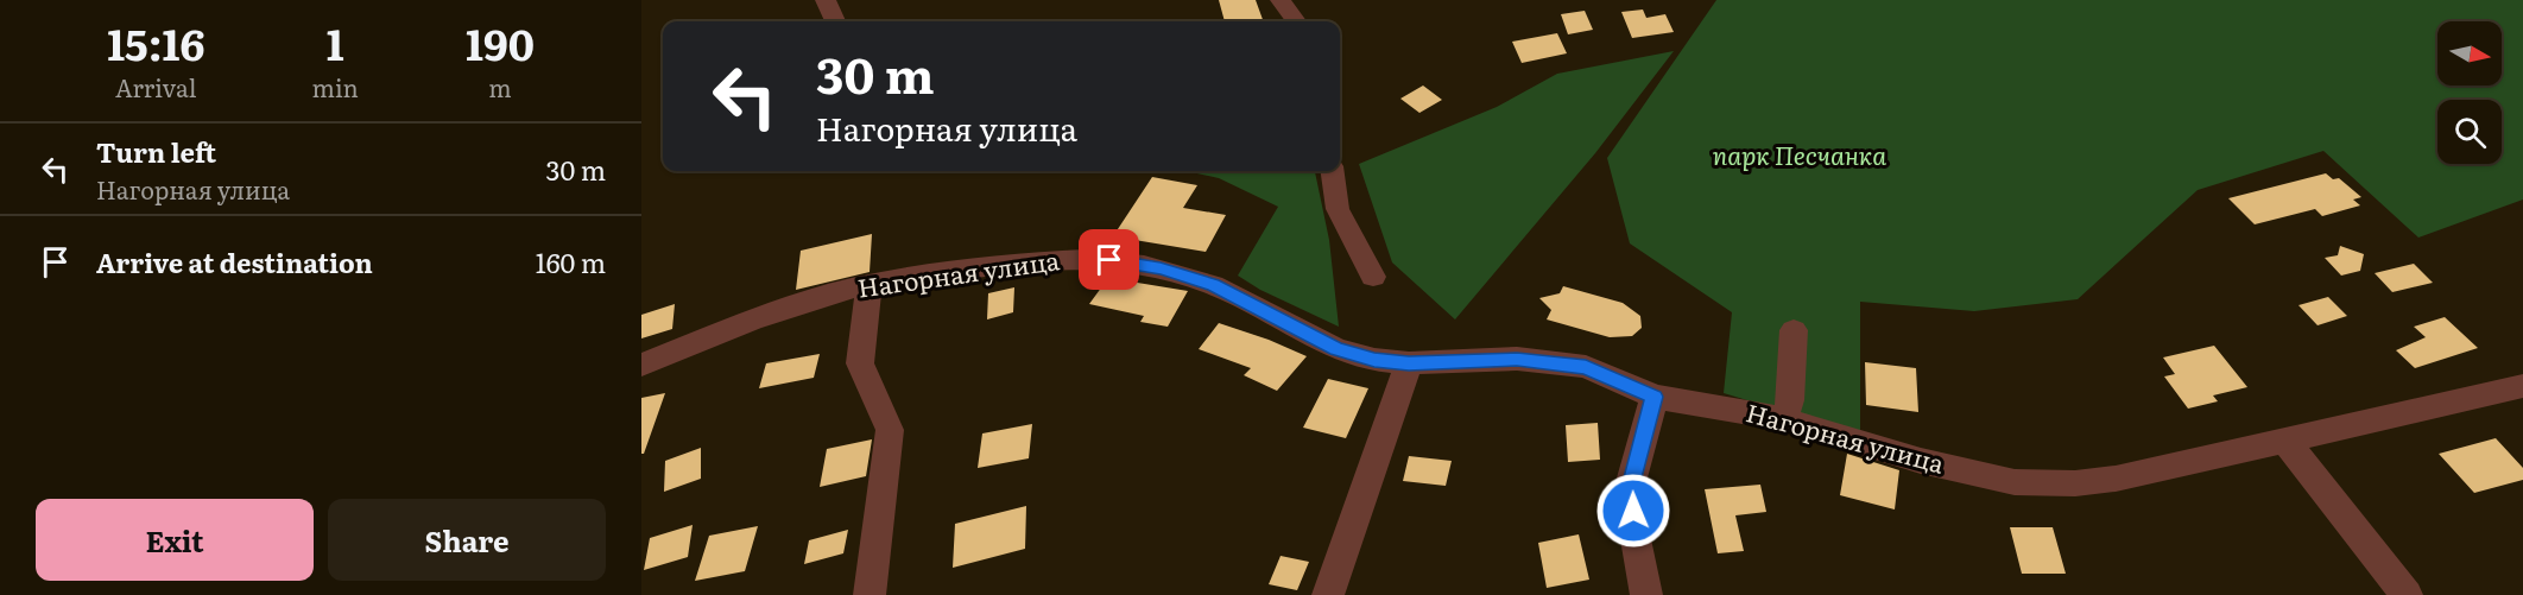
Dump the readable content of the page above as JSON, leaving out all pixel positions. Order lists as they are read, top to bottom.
{
  "streets": {
    "street": ["Нагорная улица"]
  },
  "parks": ["парк Песчанка"],
  "north": "right",
  "page": {
    "eta": [
      "15:16",
      "Arrival",
      "1",
      "min",
      "190",
      "m"
    ],
    "turn": ["30 m", "Нагорная улица"],
    "list": [
      {
        "name": "Turn left",
        "note": "Нагорная улица",
        "value": "30 m"
      },
      {
        "name": "Arrive at destination",
        "value": "160 m"
      }
    ],
    "buttons": ["Exit", "Share"]
  }
}
